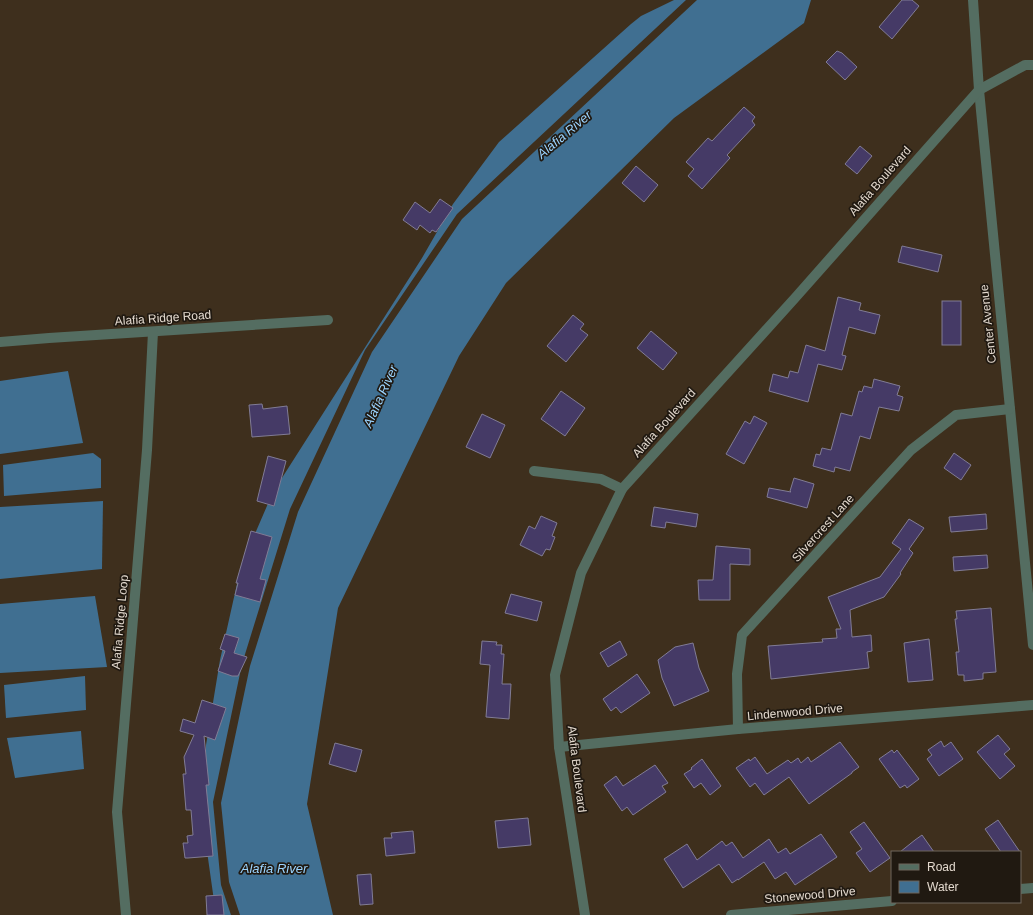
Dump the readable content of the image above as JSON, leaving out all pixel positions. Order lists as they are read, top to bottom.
{
  "streets": {
    "street": [
      "Alafia Boulevard",
      "Alafia Ridge Road",
      "Center Avenue",
      "Silvercrest Lane",
      "Alafia Ridge Loop",
      "Lindenwood Drive",
      "Stonewood Drive"
    ]
  },
  "crossings": [
    ["Alafia Boulevard", "Center Avenue"],
    ["Alafia Boulevard", "Lindenwood Drive"],
    ["Alafia Ridge Road", "Alafia Ridge Loop"],
    ["Center Avenue", "Silvercrest Lane"],
    ["Silvercrest Lane", "Lindenwood Drive"]
  ],
  "water": ["Alafia River"],
  "legend": ["Road", "Water"]
}
